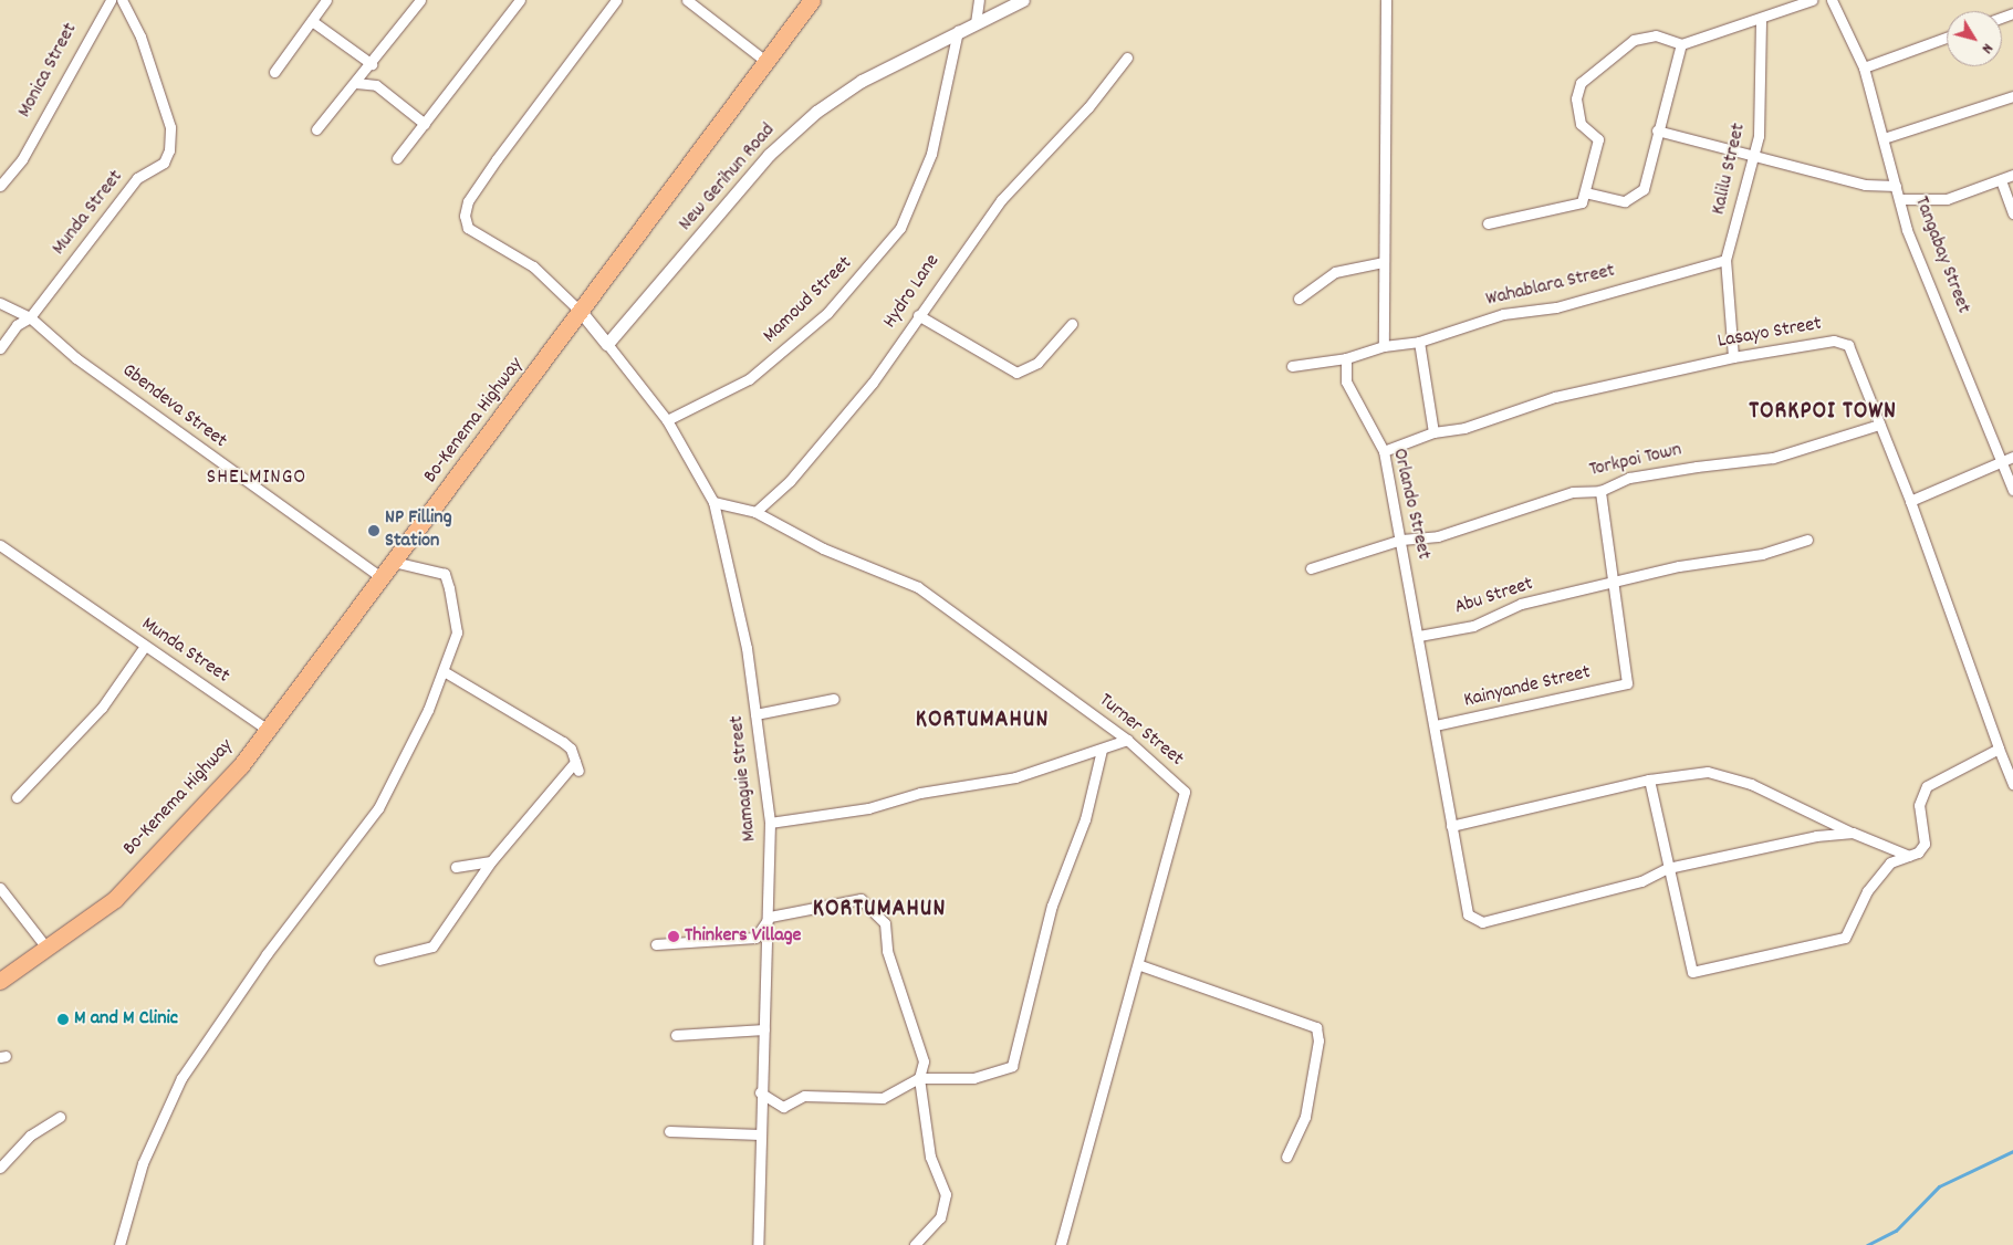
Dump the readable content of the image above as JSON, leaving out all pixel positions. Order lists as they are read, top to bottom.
{
  "streets": {
    "highway": ["Bo-Kenema Highway"],
    "street": [
      "Monica Street",
      "Kalilu Street",
      "New Gerihun Road",
      "Munda Street",
      "Tangabay Street",
      "Wahablara Street",
      "Hydro Lane",
      "Mamoud Street",
      "Lasayo Street",
      "Gbendeva Street",
      "Torkpoi Town",
      "Orlando Street",
      "Abu Street",
      "Kainyande Street",
      "Turner Street",
      "Mamaguie Street"
    ]
  },
  "crossings": [
    ["Kalilu Street", "Wahablara Street"],
    ["Kalilu Street", "Lasayo Street"],
    ["New Gerihun Road", "Mamoud Street"],
    ["New Gerihun Road", "Mamaguie Street"],
    ["Munda Street", "Gbendeva Street"],
    ["Munda Street", "Bo-Kenema Highway"],
    ["Hydro Lane", "Turner Street"],
    ["Mamoud Street", "Mamaguie Street"],
    ["Lasayo Street", "Torkpoi Town"],
    ["Lasayo Street", "Orlando Street"],
    ["Gbendeva Street", "Bo-Kenema Highway"],
    ["Torkpoi Town", "Orlando Street"],
    ["Orlando Street", "Abu Street"],
    ["Orlando Street", "Kainyande Street"],
    ["Abu Street", "Kainyande Street"]
  ],
  "districts": [
    "TORKPOI TOWN",
    "SHELMINGO",
    "KORTUMAHUN",
    "KORTUMAHUN"
  ],
  "places": ["NP Filling Station", "Thinkers Village", "M and M Clinic"],
  "north": "bottom right"
}
